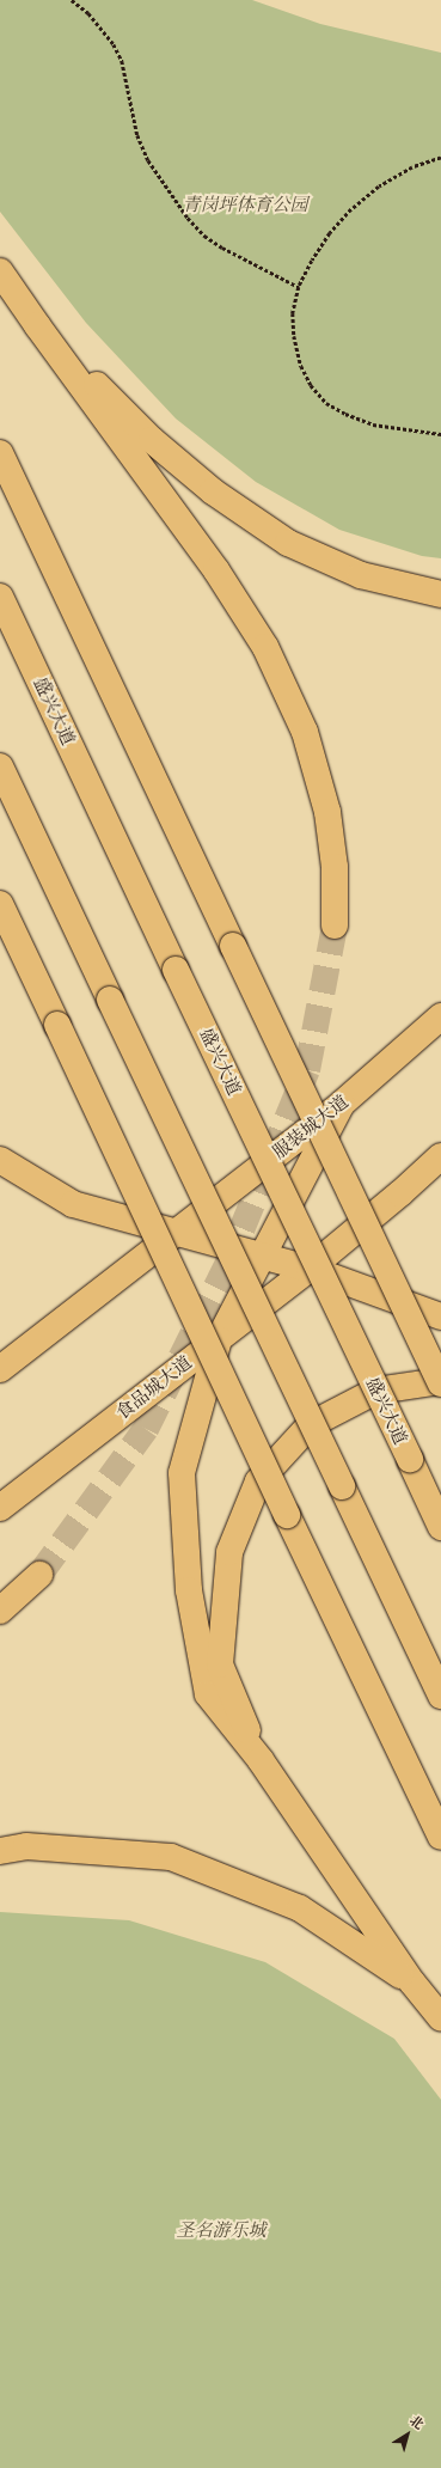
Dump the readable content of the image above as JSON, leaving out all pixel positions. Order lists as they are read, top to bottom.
{
  "streets": {
    "main road": ["盛兴大道", "服装城大道", "食品城大道"]
  },
  "parks": ["青岗坪体育公园", "圣名游乐城"],
  "north": "top right"
}
